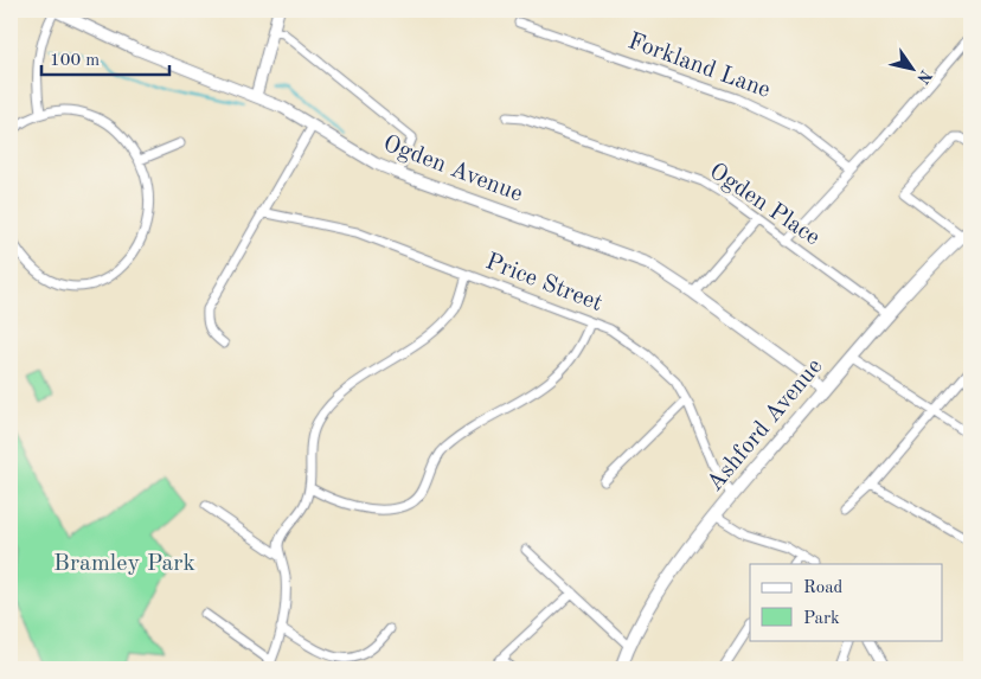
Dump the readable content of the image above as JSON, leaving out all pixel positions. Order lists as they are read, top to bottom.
{
  "streets": {
    "main road": ["Ashford Avenue"],
    "street": [
      "Forkland Lane",
      "Ogden Avenue",
      "Ogden Place",
      "Price Street"
    ]
  },
  "crossings": [
    ["Ogden Avenue", "Ashford Avenue"],
    ["Ogden Place", "Ashford Avenue"],
    ["Price Street", "Ashford Avenue"]
  ],
  "parks": ["Bramley Park"],
  "legend": ["Road", "Park"],
  "scale_bar": "100 m",
  "north": "bottom right"
}
